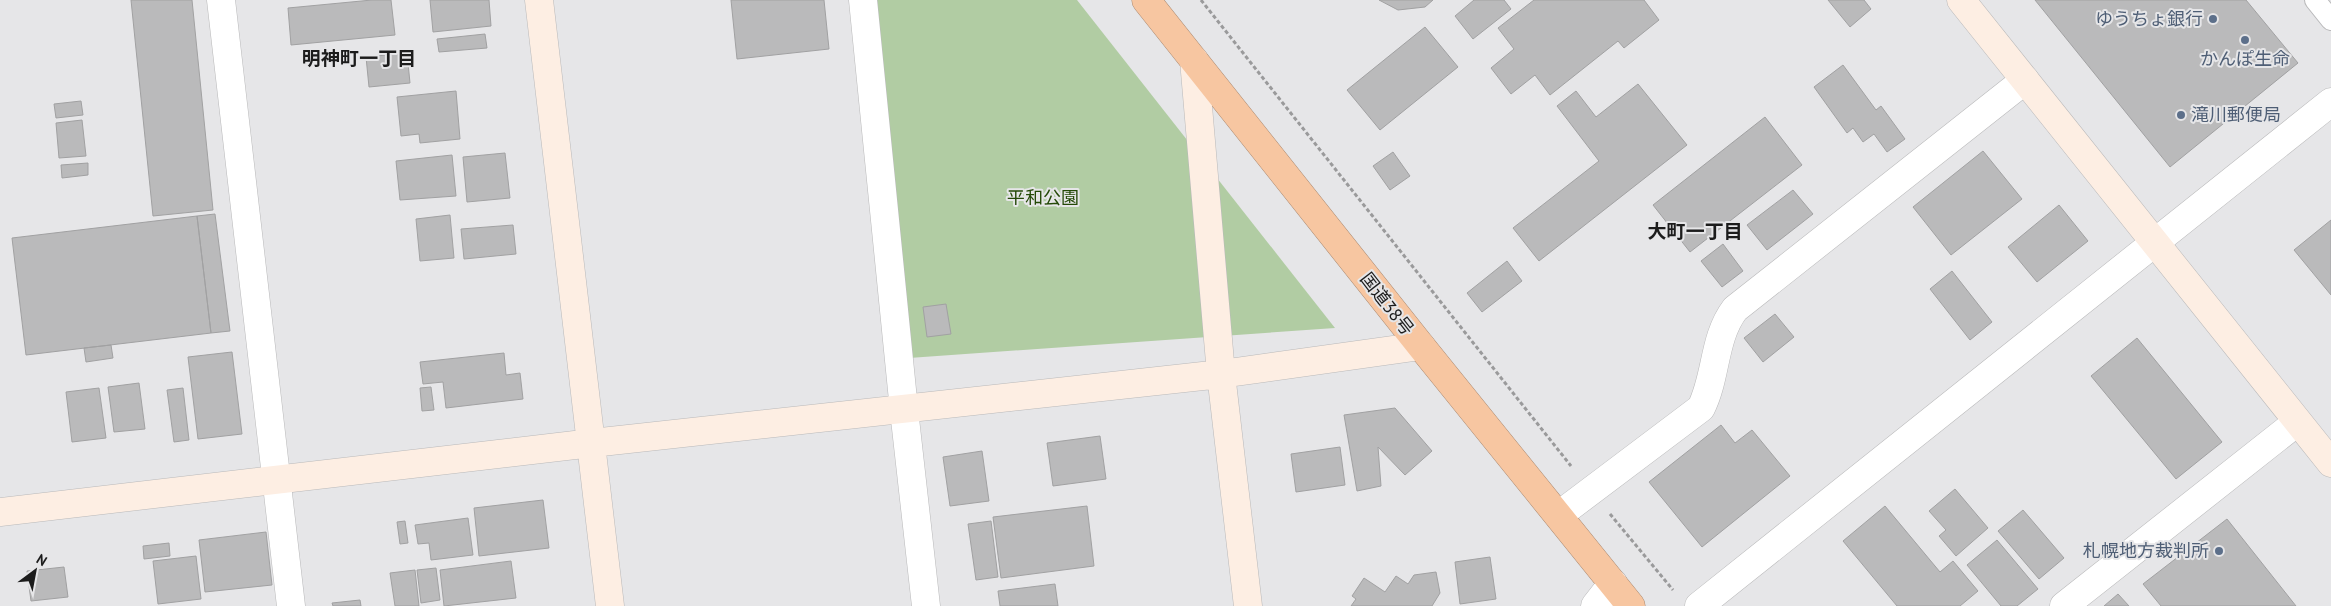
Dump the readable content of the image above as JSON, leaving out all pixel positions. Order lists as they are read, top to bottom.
{
  "streets": {
    "highway": ["国道38号"]
  },
  "districts": ["明神町一丁目", "大町一丁目"],
  "parks": ["平和公園"],
  "places": [
    "ゆうちょ銀行",
    "かんぽ生命",
    "滝川郵便局",
    "札幌地方裁判所"
  ],
  "north": "top right"
}
